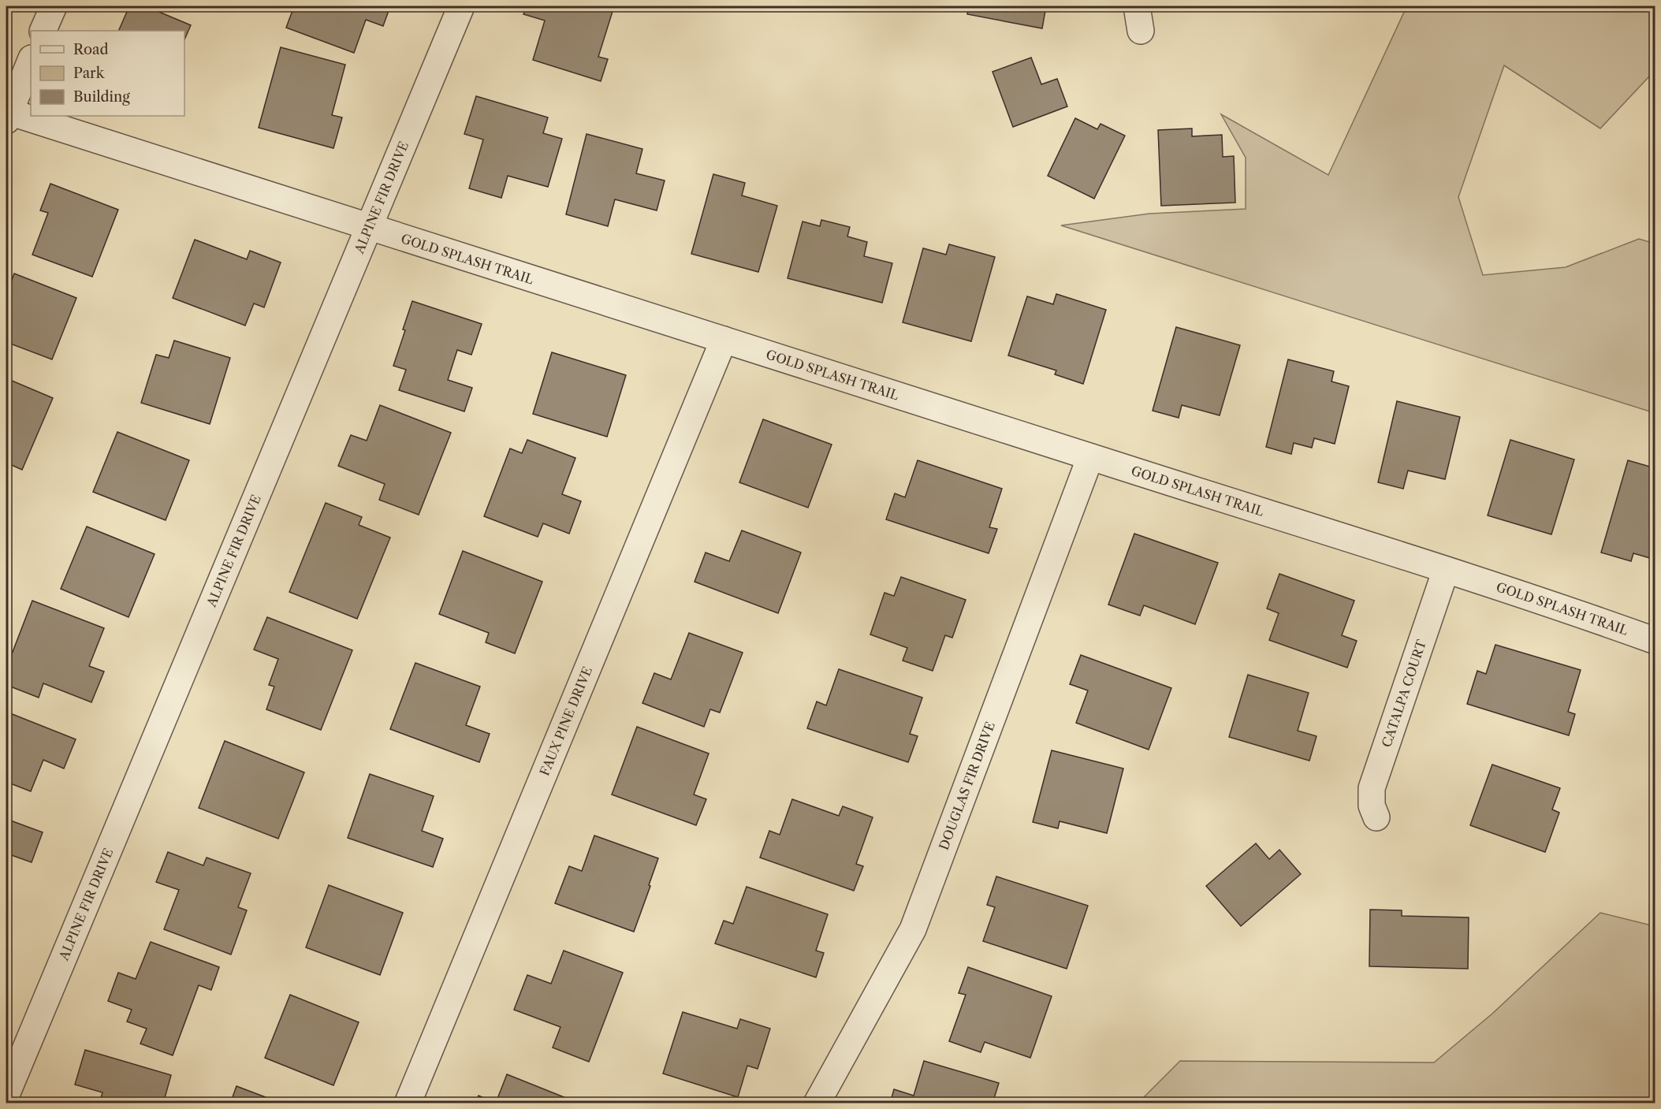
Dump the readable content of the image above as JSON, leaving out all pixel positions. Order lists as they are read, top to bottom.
{
  "streets": {
    "street": [
      "ALPINE FIR DRIVE",
      "GOLD SPLASH TRAIL",
      "CATALPA COURT",
      "FAUX PINE DRIVE",
      "DOUGLAS FIR DRIVE"
    ]
  },
  "crossings": [
    ["ALPINE FIR DRIVE", "GOLD SPLASH TRAIL"],
    ["GOLD SPLASH TRAIL", "CATALPA COURT"],
    ["GOLD SPLASH TRAIL", "FAUX PINE DRIVE"],
    ["GOLD SPLASH TRAIL", "DOUGLAS FIR DRIVE"]
  ],
  "legend": ["Road", "Park", "Building"]
}
